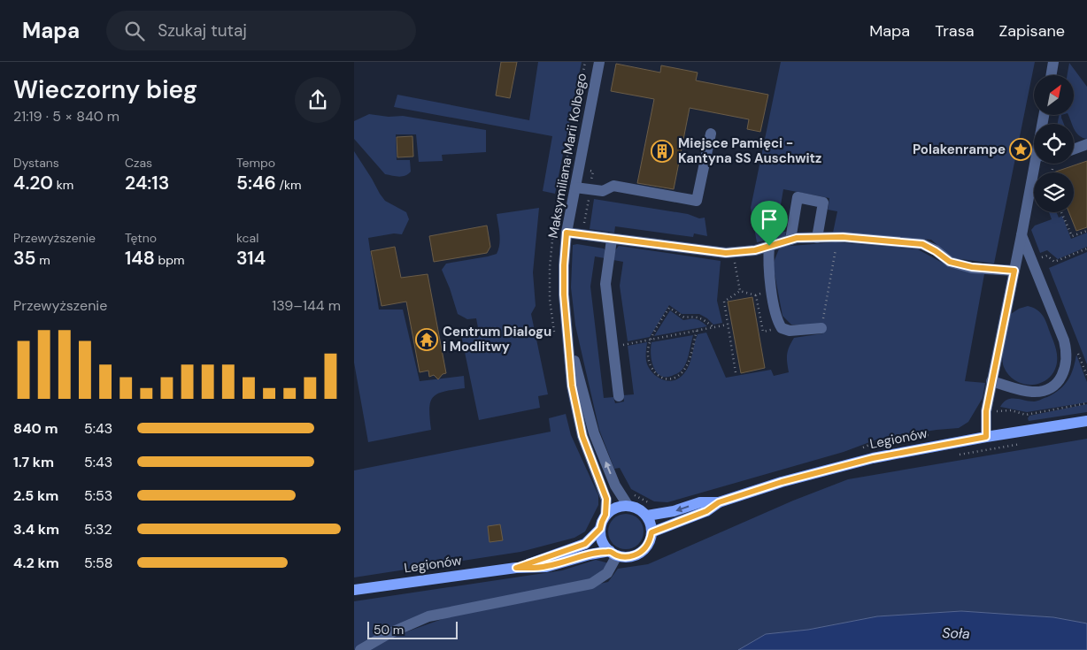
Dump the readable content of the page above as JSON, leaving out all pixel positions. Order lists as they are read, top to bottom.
{
  "streets": {
    "main road": ["Legionów"],
    "street": ["Maksymiliana Marii Kolbego"]
  },
  "crossings": [
    ["Maksymiliana Marii Kolbego", "Legionów"]
  ],
  "water": ["Soła"],
  "places": {
    "place": ["Polakenrampe"],
    "building": ["Miejsce Pamięci - Kantyna SS Auschwitz"],
    "temple": ["Centrum Dialogu i Modlitwy"]
  },
  "scale_bar": "50 m",
  "north": "top right",
  "page": {
    "header": "Mapa",
    "search": "Szukaj tutaj",
    "nav": ["Mapa", "Trasa", "Zapisane"],
    "heading": ["Wieczorny bieg", "21:19 · 5 × 840 m"],
    "stats": [
      ["Dystans", "4.20 km"],
      ["Czas", "24:13"],
      ["Tempo", "5:46 /km"],
      ["Przewyższenie", "35 m"],
      ["Tętno", "148 bpm"],
      ["kcal", "314"]
    ],
    "chart": ["Przewyższenie", "139–144 m"],
    "list": [
      {
        "name": "840 m",
        "note": "5:43"
      },
      {
        "name": "1.7 km",
        "note": "5:43"
      },
      {
        "name": "2.5 km",
        "note": "5:53"
      },
      {
        "name": "3.4 km",
        "note": "5:32"
      },
      {
        "name": "4.2 km",
        "note": "5:58"
      }
    ],
    "scale": "50 m"
  }
}
